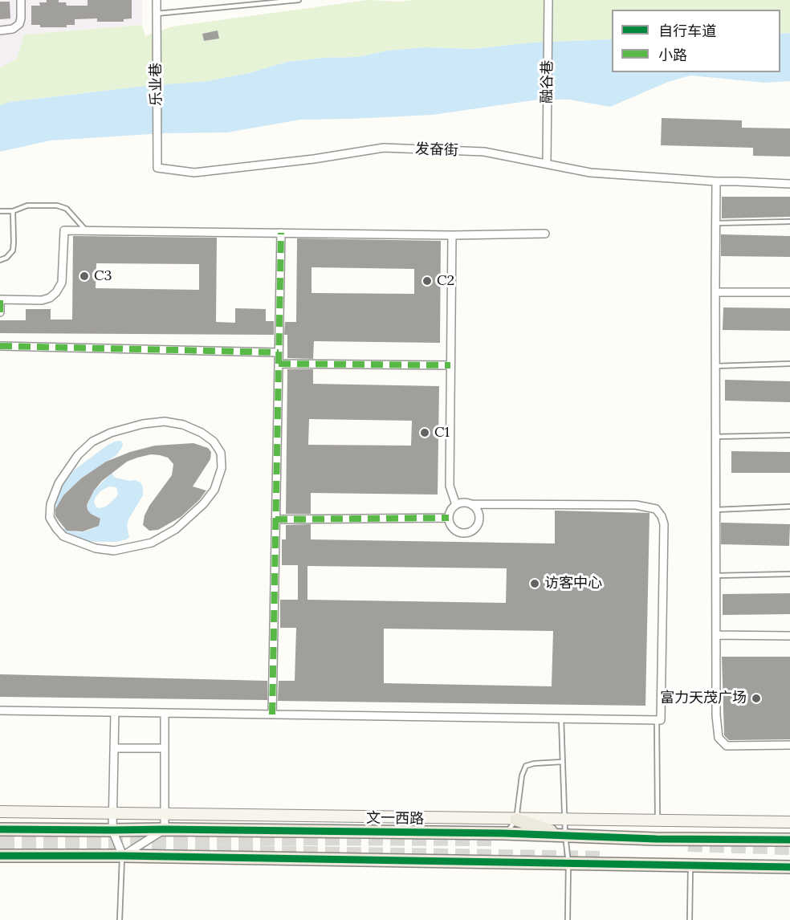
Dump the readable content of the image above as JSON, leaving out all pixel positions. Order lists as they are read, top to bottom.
{
  "streets": {
    "main road": ["文一西路"],
    "street": ["融谷巷", "乐业巷", "发奋街"]
  },
  "crossings": [
    ["融谷巷", "发奋街"],
    ["乐业巷", "发奋街"]
  ],
  "places": [
    "C3",
    "C2",
    "C1",
    "访客中心",
    "富力天茂广场"
  ],
  "legend": ["自行车道", "小路"]
}
